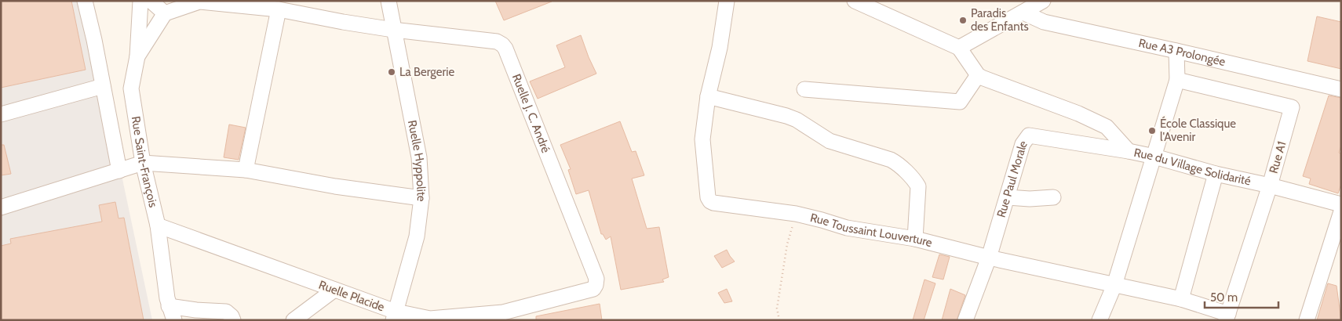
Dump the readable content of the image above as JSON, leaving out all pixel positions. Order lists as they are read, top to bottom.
{
  "streets": {
    "street": [
      "Rue A3 Prolongée",
      "Ruelle J. C. André",
      "Rue A1",
      "Rue Saint-François",
      "Ruelle Hyppolite",
      "Rue du Village Solidarité",
      "Rue Paul Morale",
      "Rue Toussaint Louverture",
      "Ruelle Placide"
    ]
  },
  "crossings": [
    ["Ruelle J. C. André", "Ruelle Hyppolite"],
    ["Ruelle J. C. André", "Ruelle Placide"],
    ["Rue A1", "Rue du Village Solidarité"],
    ["Rue A1", "Rue Toussaint Louverture"],
    ["Rue Saint-François", "Ruelle Placide"],
    ["Ruelle Hyppolite", "Ruelle Placide"],
    ["Rue du Village Solidarité", "Rue Paul Morale"],
    ["Rue Paul Morale", "Rue Toussaint Louverture"]
  ],
  "places": ["Paradis des Enfants", "La Bergerie", "École Classique l'Avenir"],
  "scale_bar": "50 m"
}
